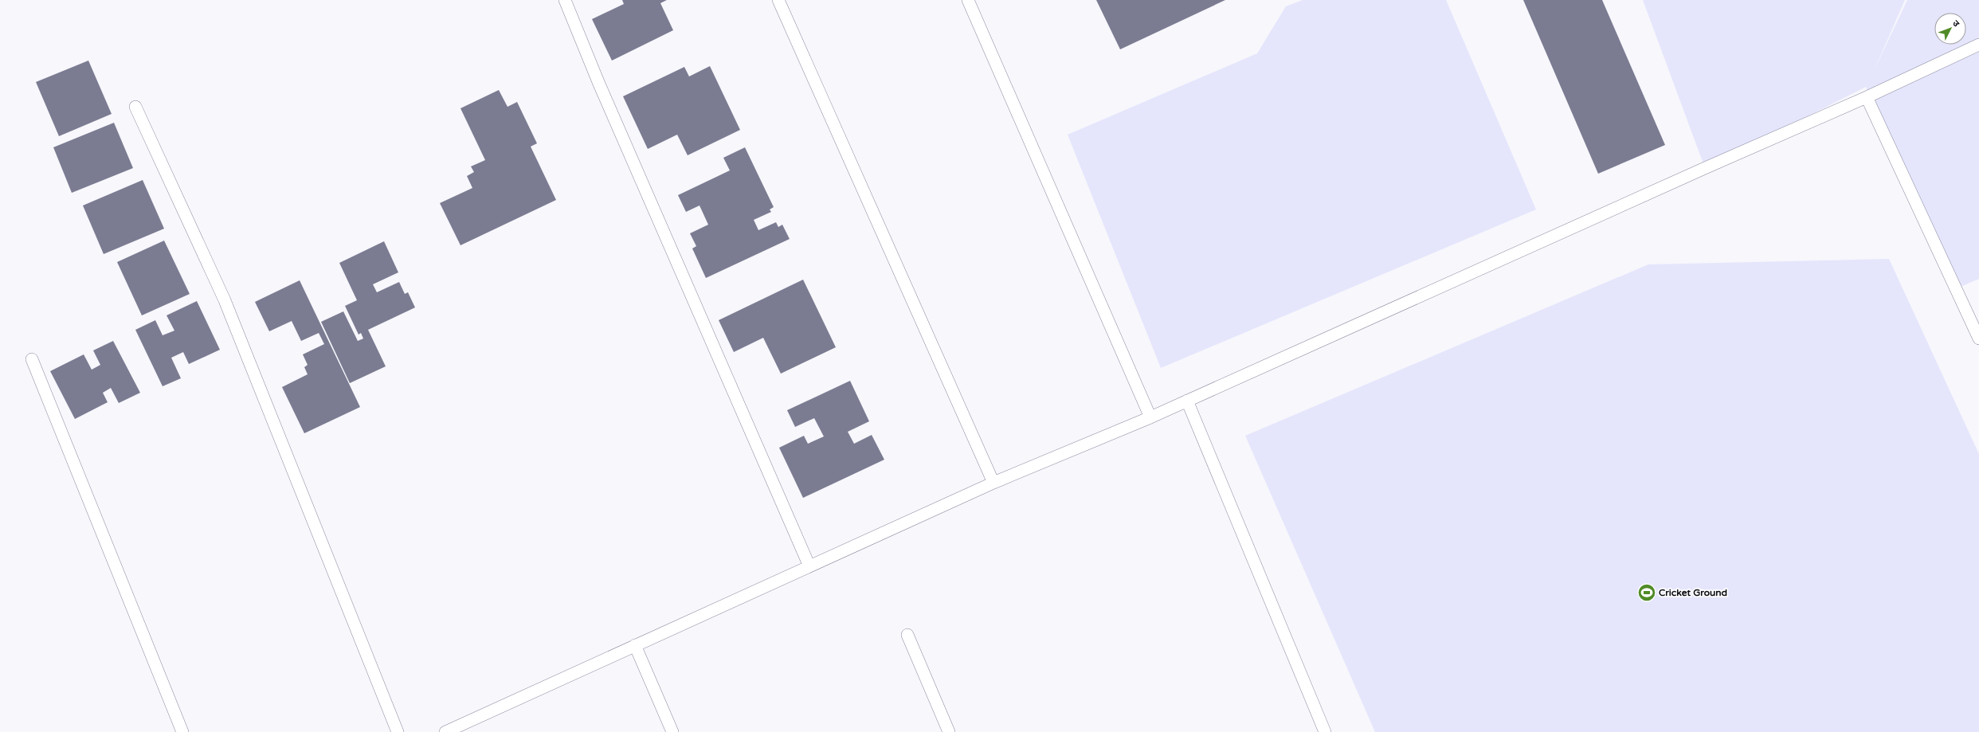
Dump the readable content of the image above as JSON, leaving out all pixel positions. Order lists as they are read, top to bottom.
{
  "places": {
    "sports": ["Cricket Ground"]
  },
  "north": "top right"
}
